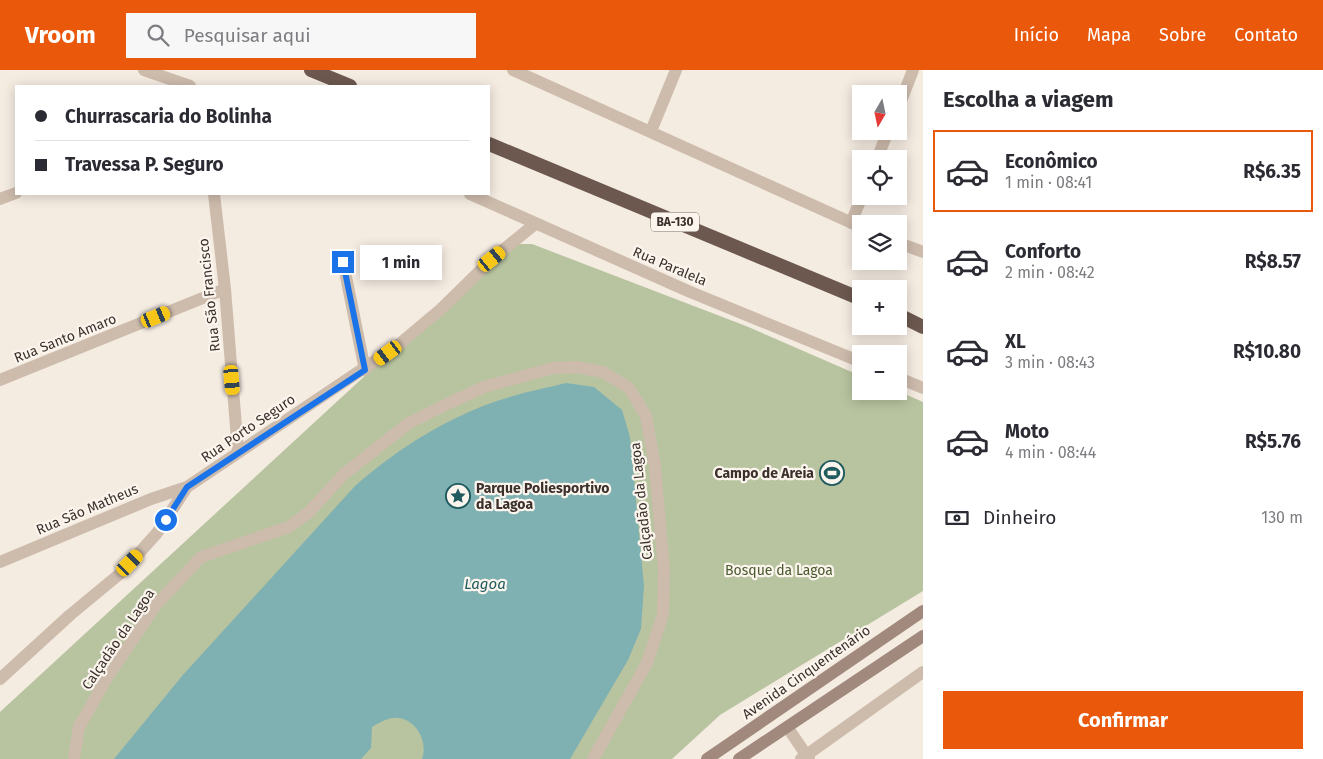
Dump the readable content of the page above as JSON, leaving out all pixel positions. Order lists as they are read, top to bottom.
{
  "streets": {
    "highway": ["BA-130"],
    "main road": ["Avenida Cinquentenário"],
    "street": [
      "Rua Paralela",
      "Rua São Francisco",
      "Rua Santo Amaro",
      "Rua Porto Seguro",
      "Calçadão da Lagoa",
      "Rua São Matheus"
    ]
  },
  "crossings": [
    ["Rua Paralela", "Rua Porto Seguro"],
    ["Rua São Francisco", "Rua Santo Amaro"],
    ["Rua São Francisco", "Rua Porto Seguro"],
    ["Rua Porto Seguro", "Rua São Matheus"]
  ],
  "water": ["Lagoa"],
  "parks": ["Bosque da Lagoa"],
  "places": {
    "sports": ["Campo de Areia"],
    "place": ["Parque Poliesportivo da Lagoa"]
  },
  "north": "bottom",
  "page": {
    "header": "Vroom",
    "search": "Pesquisar aqui",
    "nav": [
      "Início",
      "Mapa",
      "Sobre",
      "Contato"
    ],
    "heading": "Escolha a viagem",
    "map_buttons": ["+", "−"],
    "banner": ["Churrascaria do Bolinha", "Travessa P. Seguro"],
    "list": [
      {
        "name": "Econômico",
        "note": "1 min · 08:41",
        "value": "R$6.35"
      },
      {
        "name": "Conforto",
        "note": "2 min · 08:42",
        "value": "R$8.57"
      },
      {
        "name": "XL",
        "note": "3 min · 08:43",
        "value": "R$10.80"
      },
      {
        "name": "Moto",
        "note": "4 min · 08:44",
        "value": "R$5.76"
      }
    ],
    "bubble": "1 min",
    "pay": ["Dinheiro", "130 m"],
    "buttons": "Confirmar"
  }
}
